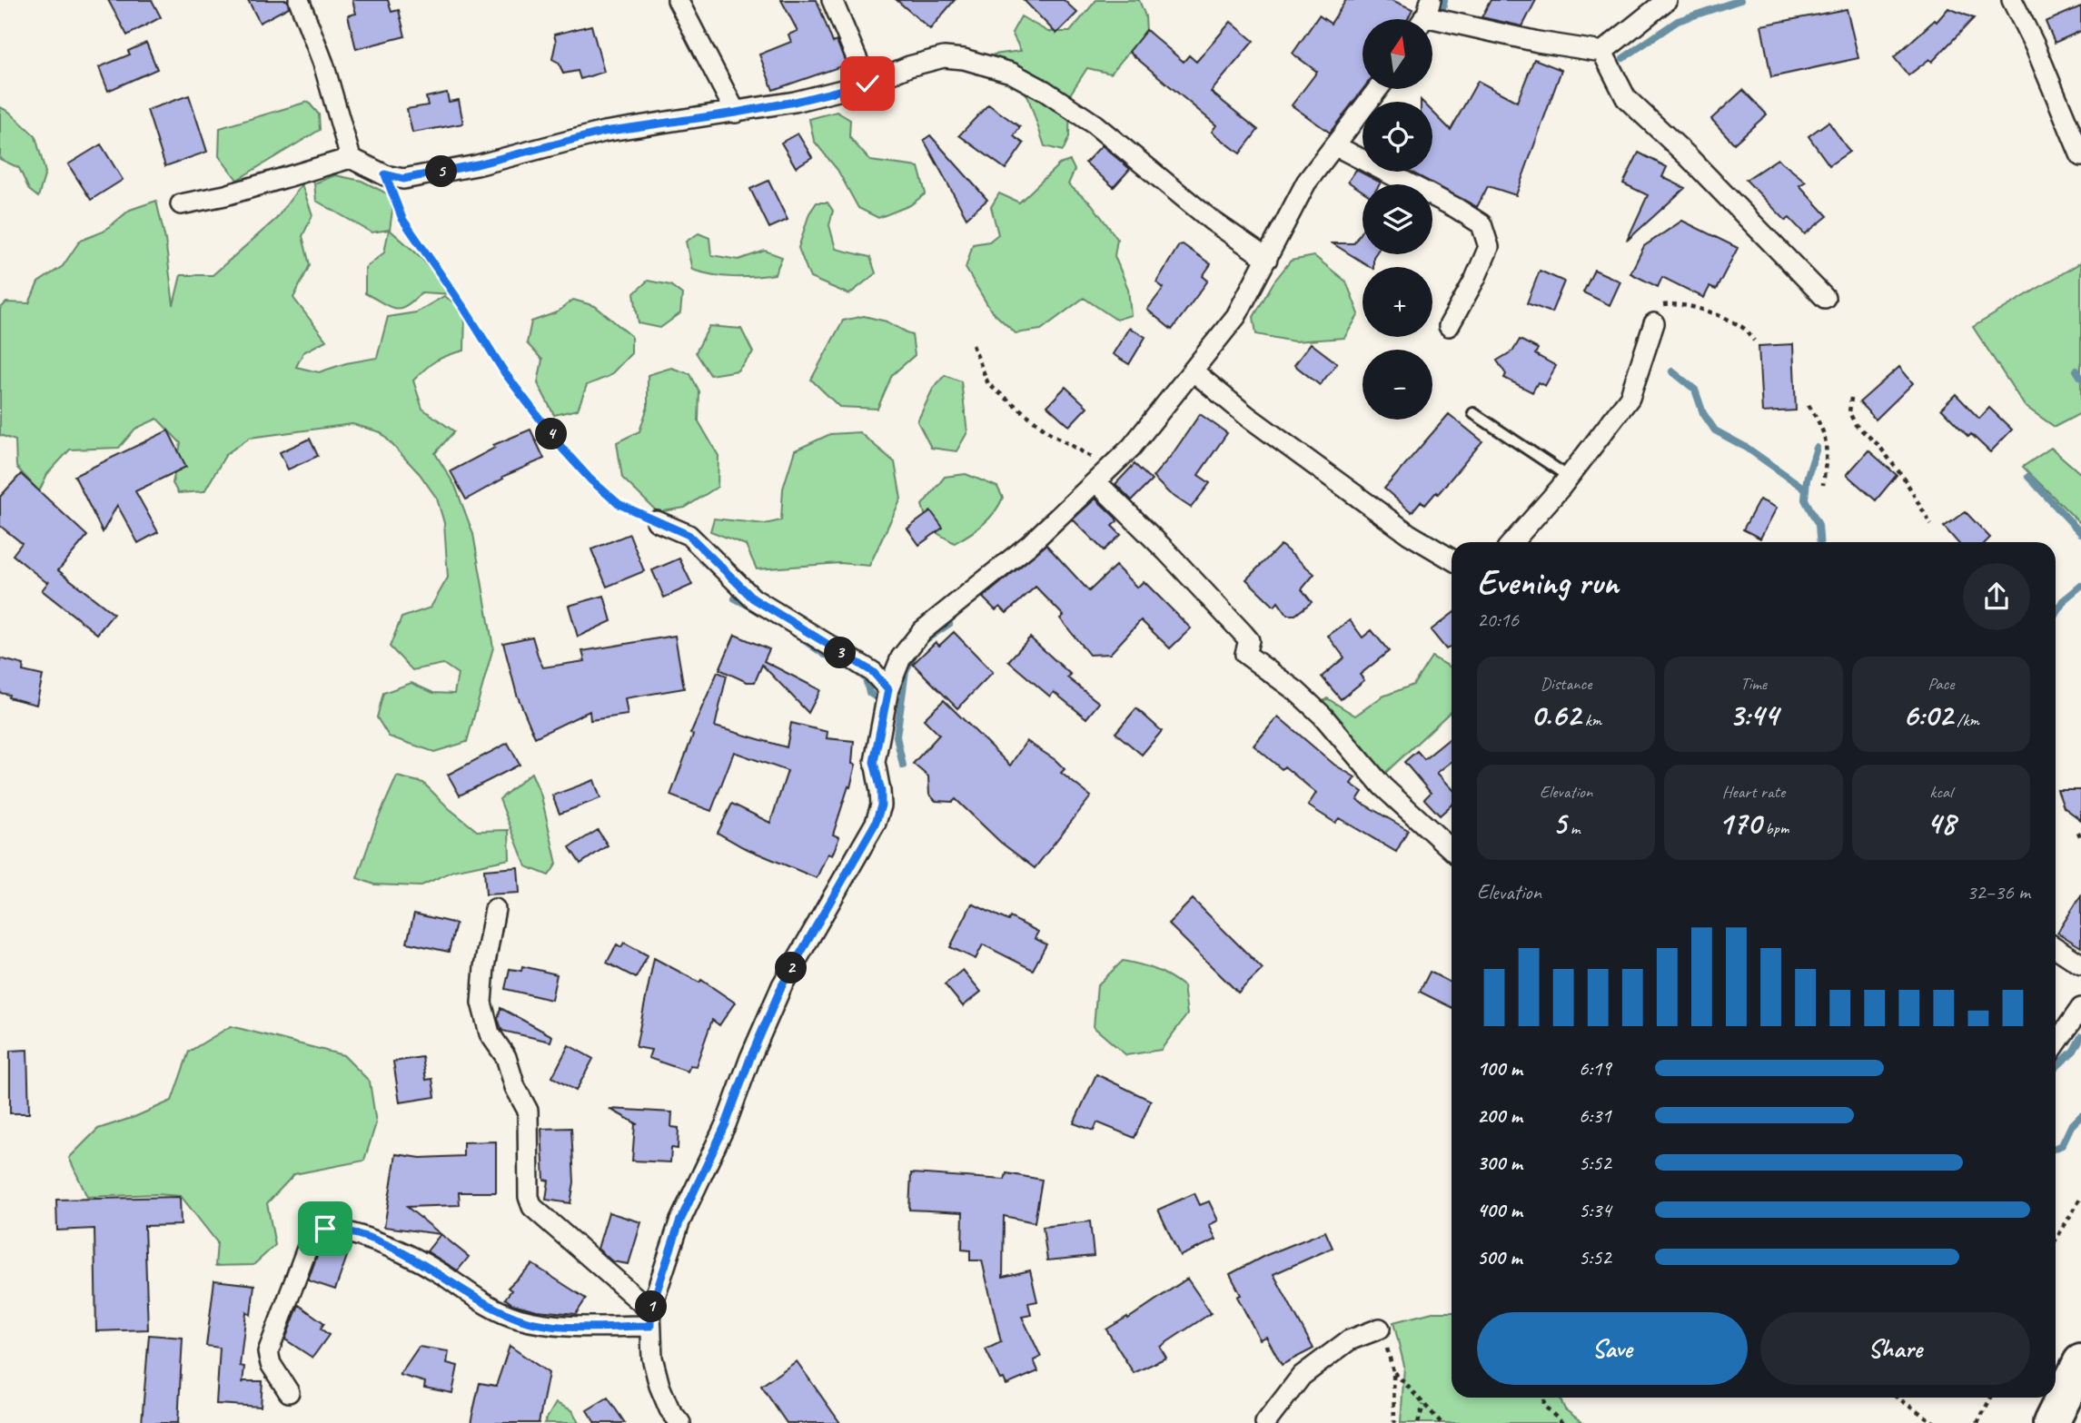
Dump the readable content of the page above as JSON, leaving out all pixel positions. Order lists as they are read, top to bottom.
{
  "north": "top",
  "page": {
    "map_buttons": ["+", "−"],
    "pins": [
      "5",
      "4",
      "3",
      "2",
      "1"
    ],
    "heading": ["Evening run", "20:16"],
    "stats": [
      ["Distance", "0.62 km"],
      ["Time", "3:44"],
      ["Pace", "6:02 /km"],
      ["Elevation", "5 m"],
      ["Heart rate", "170 bpm"],
      ["kcal", "48"]
    ],
    "chart": ["Elevation", "32–36 m"],
    "list": [
      {
        "name": "100 m",
        "note": "6:19"
      },
      {
        "name": "200 m",
        "note": "6:31"
      },
      {
        "name": "300 m",
        "note": "5:52"
      },
      {
        "name": "400 m",
        "note": "5:34"
      },
      {
        "name": "500 m",
        "note": "5:52"
      }
    ],
    "buttons": ["Save", "Share"]
  }
}
